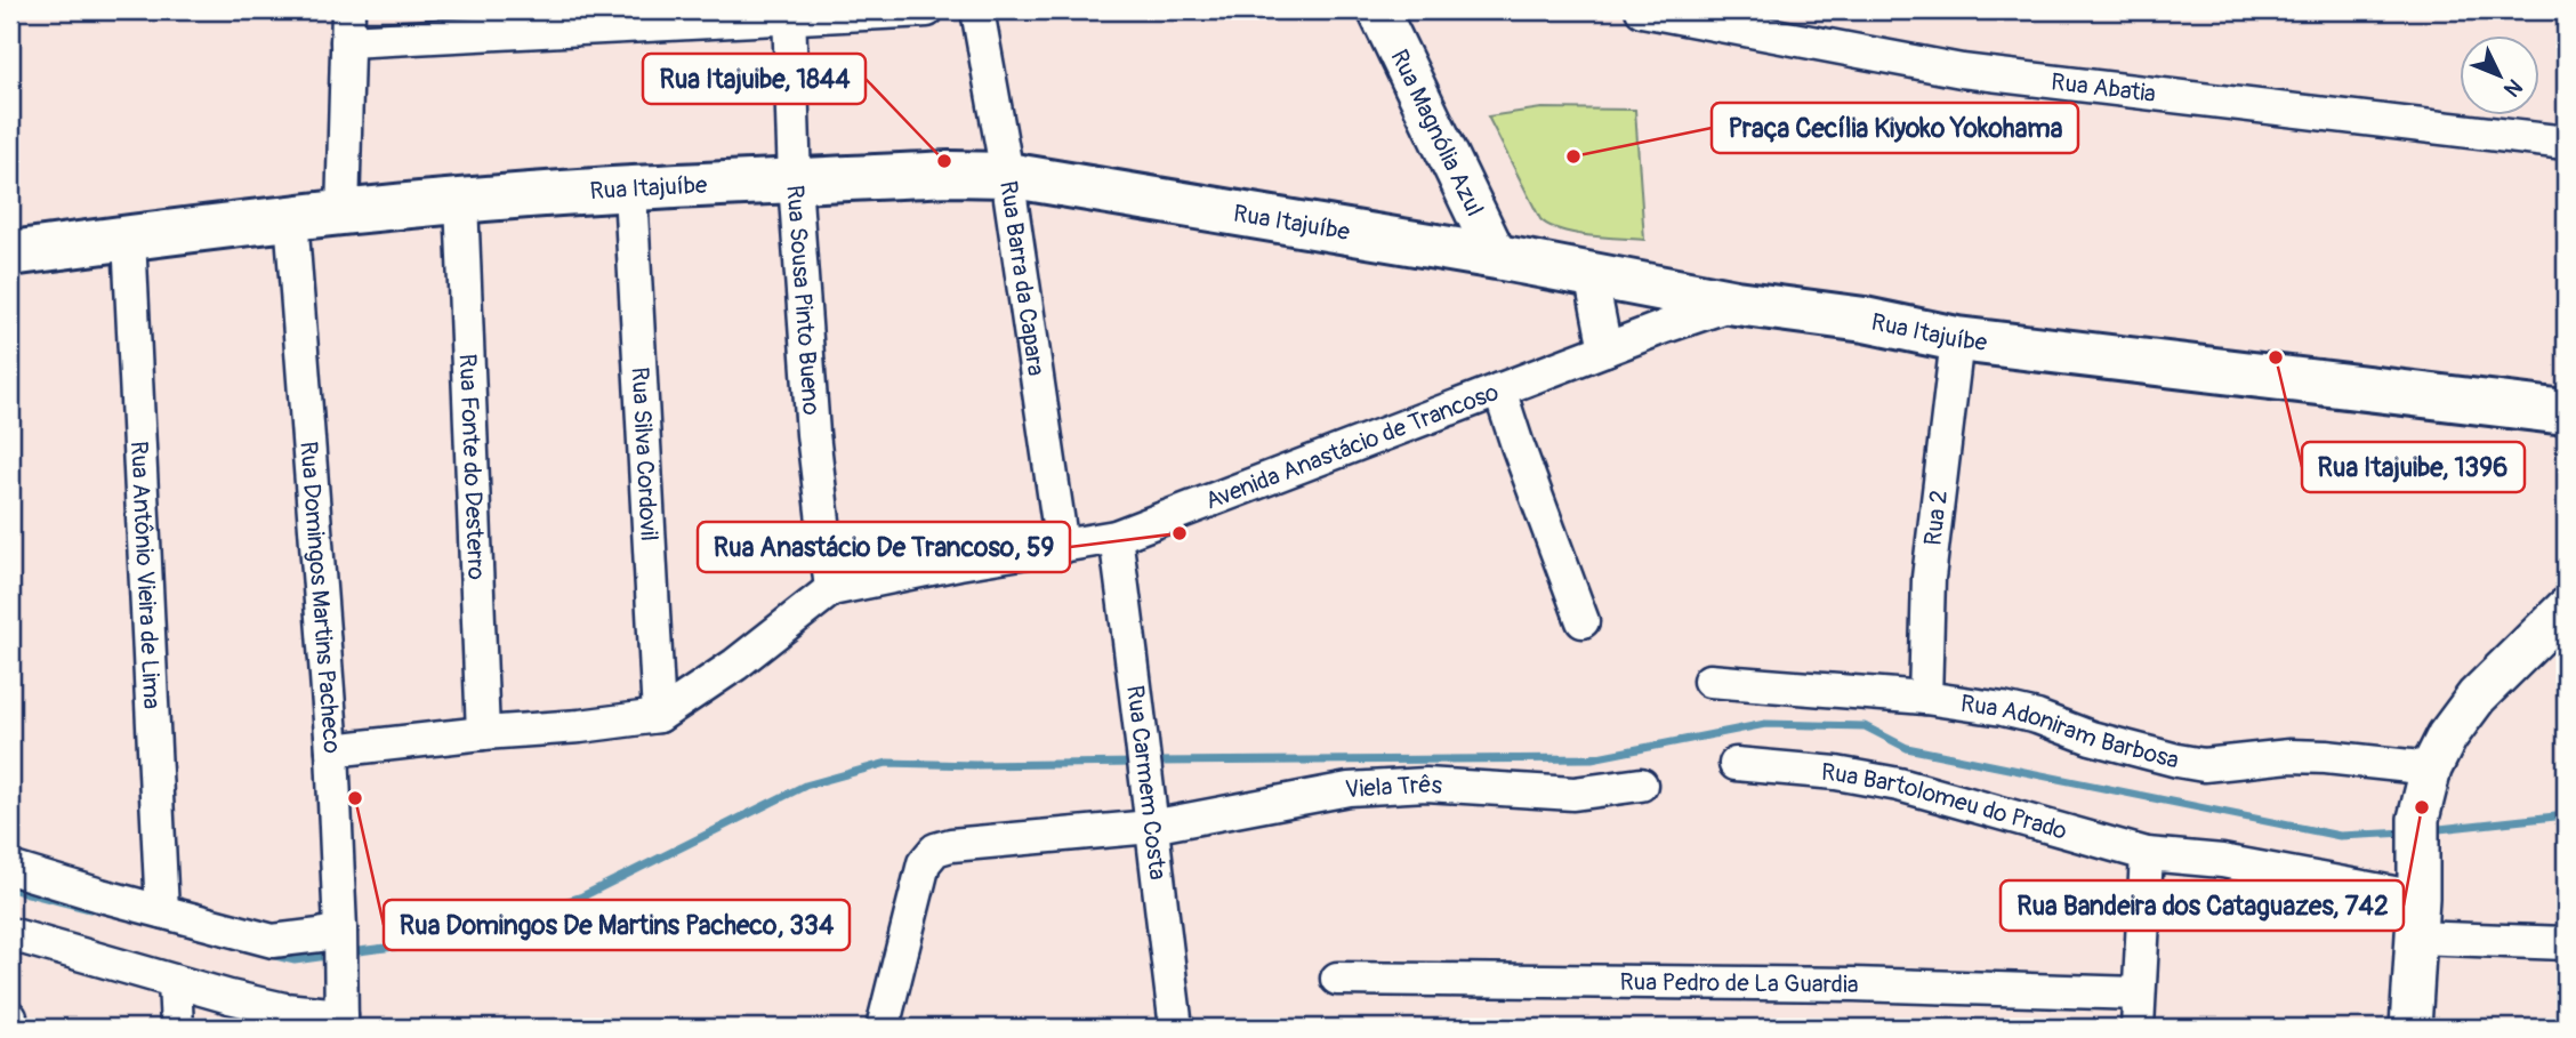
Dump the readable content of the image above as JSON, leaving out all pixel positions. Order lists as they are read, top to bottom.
{
  "streets": {
    "main road": ["Rua Itajuíbe"],
    "street": [
      "Rua Abatia",
      "Rua Magnólia Azul",
      "Rua Barra da Capara",
      "Rua Sousa Pinto Bueno",
      "Avenida Anastácio de Trancoso",
      "Rua Silva Cordovil",
      "Rua Fonte do Desterro",
      "Rua 2",
      "Rua Antônio Vieira de Lima",
      "Rua Domingos Martins Pacheco",
      "Rua Adoniram Barbosa",
      "Rua Carmem Costa",
      "Viela Três",
      "Rua Bartolomeu do Prado",
      "Rua Pedro de La Guardia"
    ]
  },
  "crossings": [
    ["Rua Magnólia Azul", "Rua Itajuíbe"],
    ["Rua Itajuíbe", "Rua Barra da Capara"],
    ["Rua Itajuíbe", "Rua Sousa Pinto Bueno"],
    ["Rua Itajuíbe", "Avenida Anastácio de Trancoso"],
    ["Rua Itajuíbe", "Rua Silva Cordovil"],
    ["Rua Itajuíbe", "Rua Fonte do Desterro"],
    ["Rua Itajuíbe", "Rua 2"],
    ["Rua Itajuíbe", "Rua Antônio Vieira de Lima"],
    ["Rua Itajuíbe", "Rua Domingos Martins Pacheco"],
    ["Rua Barra da Capara", "Avenida Anastácio de Trancoso"],
    ["Rua Sousa Pinto Bueno", "Avenida Anastácio de Trancoso"],
    ["Avenida Anastácio de Trancoso", "Rua Silva Cordovil"],
    ["Avenida Anastácio de Trancoso", "Rua Fonte do Desterro"],
    ["Avenida Anastácio de Trancoso", "Rua Domingos Martins Pacheco"],
    ["Avenida Anastácio de Trancoso", "Rua Carmem Costa"],
    ["Rua 2", "Rua Adoniram Barbosa"],
    ["Rua Carmem Costa", "Viela Três"]
  ],
  "places": [
    "Praça Cecília Kiyoko Yokohama",
    "Rua Itajuibe, 1844",
    "Rua Itajuibe, 1396",
    "Rua Anastácio De Trancoso, 59",
    "Rua Domingos De Martins Pacheco, 334",
    "Rua Bandeira dos Cataguazes, 742"
  ],
  "north": "bottom right"
}
